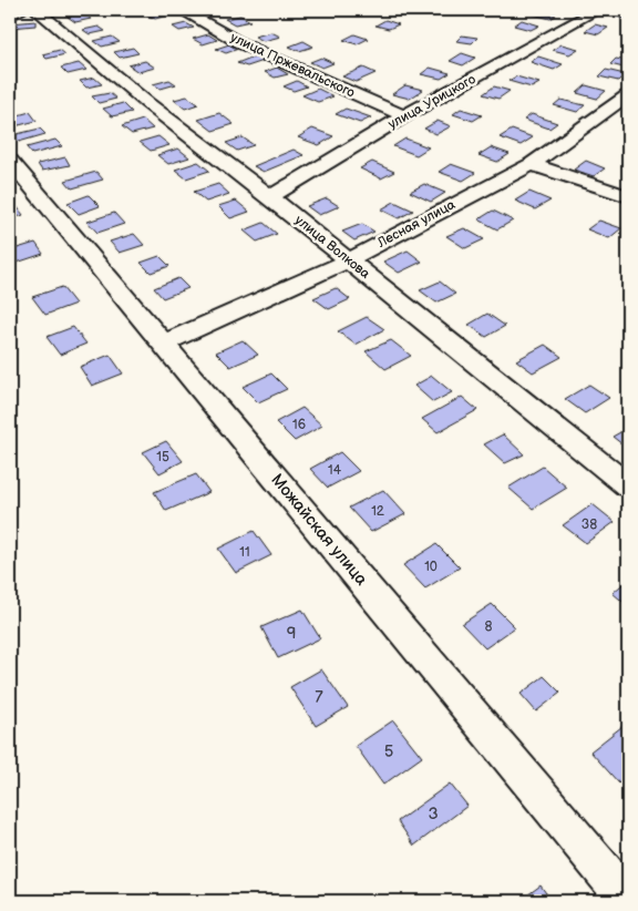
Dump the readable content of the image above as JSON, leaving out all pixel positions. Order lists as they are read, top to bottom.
{
  "streets": {
    "street": [
      "улица Пржевальского",
      "улица Урицкого",
      "Лесная улица",
      "улица Волкова",
      "Можайская улица"
    ]
  },
  "crossings": [
    ["улица Пржевальского", "улица Урицкого"],
    ["улица Урицкого", "улица Волкова"],
    ["Лесная улица", "улица Волкова"],
    ["Лесная улица", "Можайская улица"]
  ],
  "house_numbers": [
    "16",
    "15",
    "14",
    "12",
    "38",
    "11",
    "10",
    "8",
    "9",
    "7",
    "5",
    "3"
  ]
}
